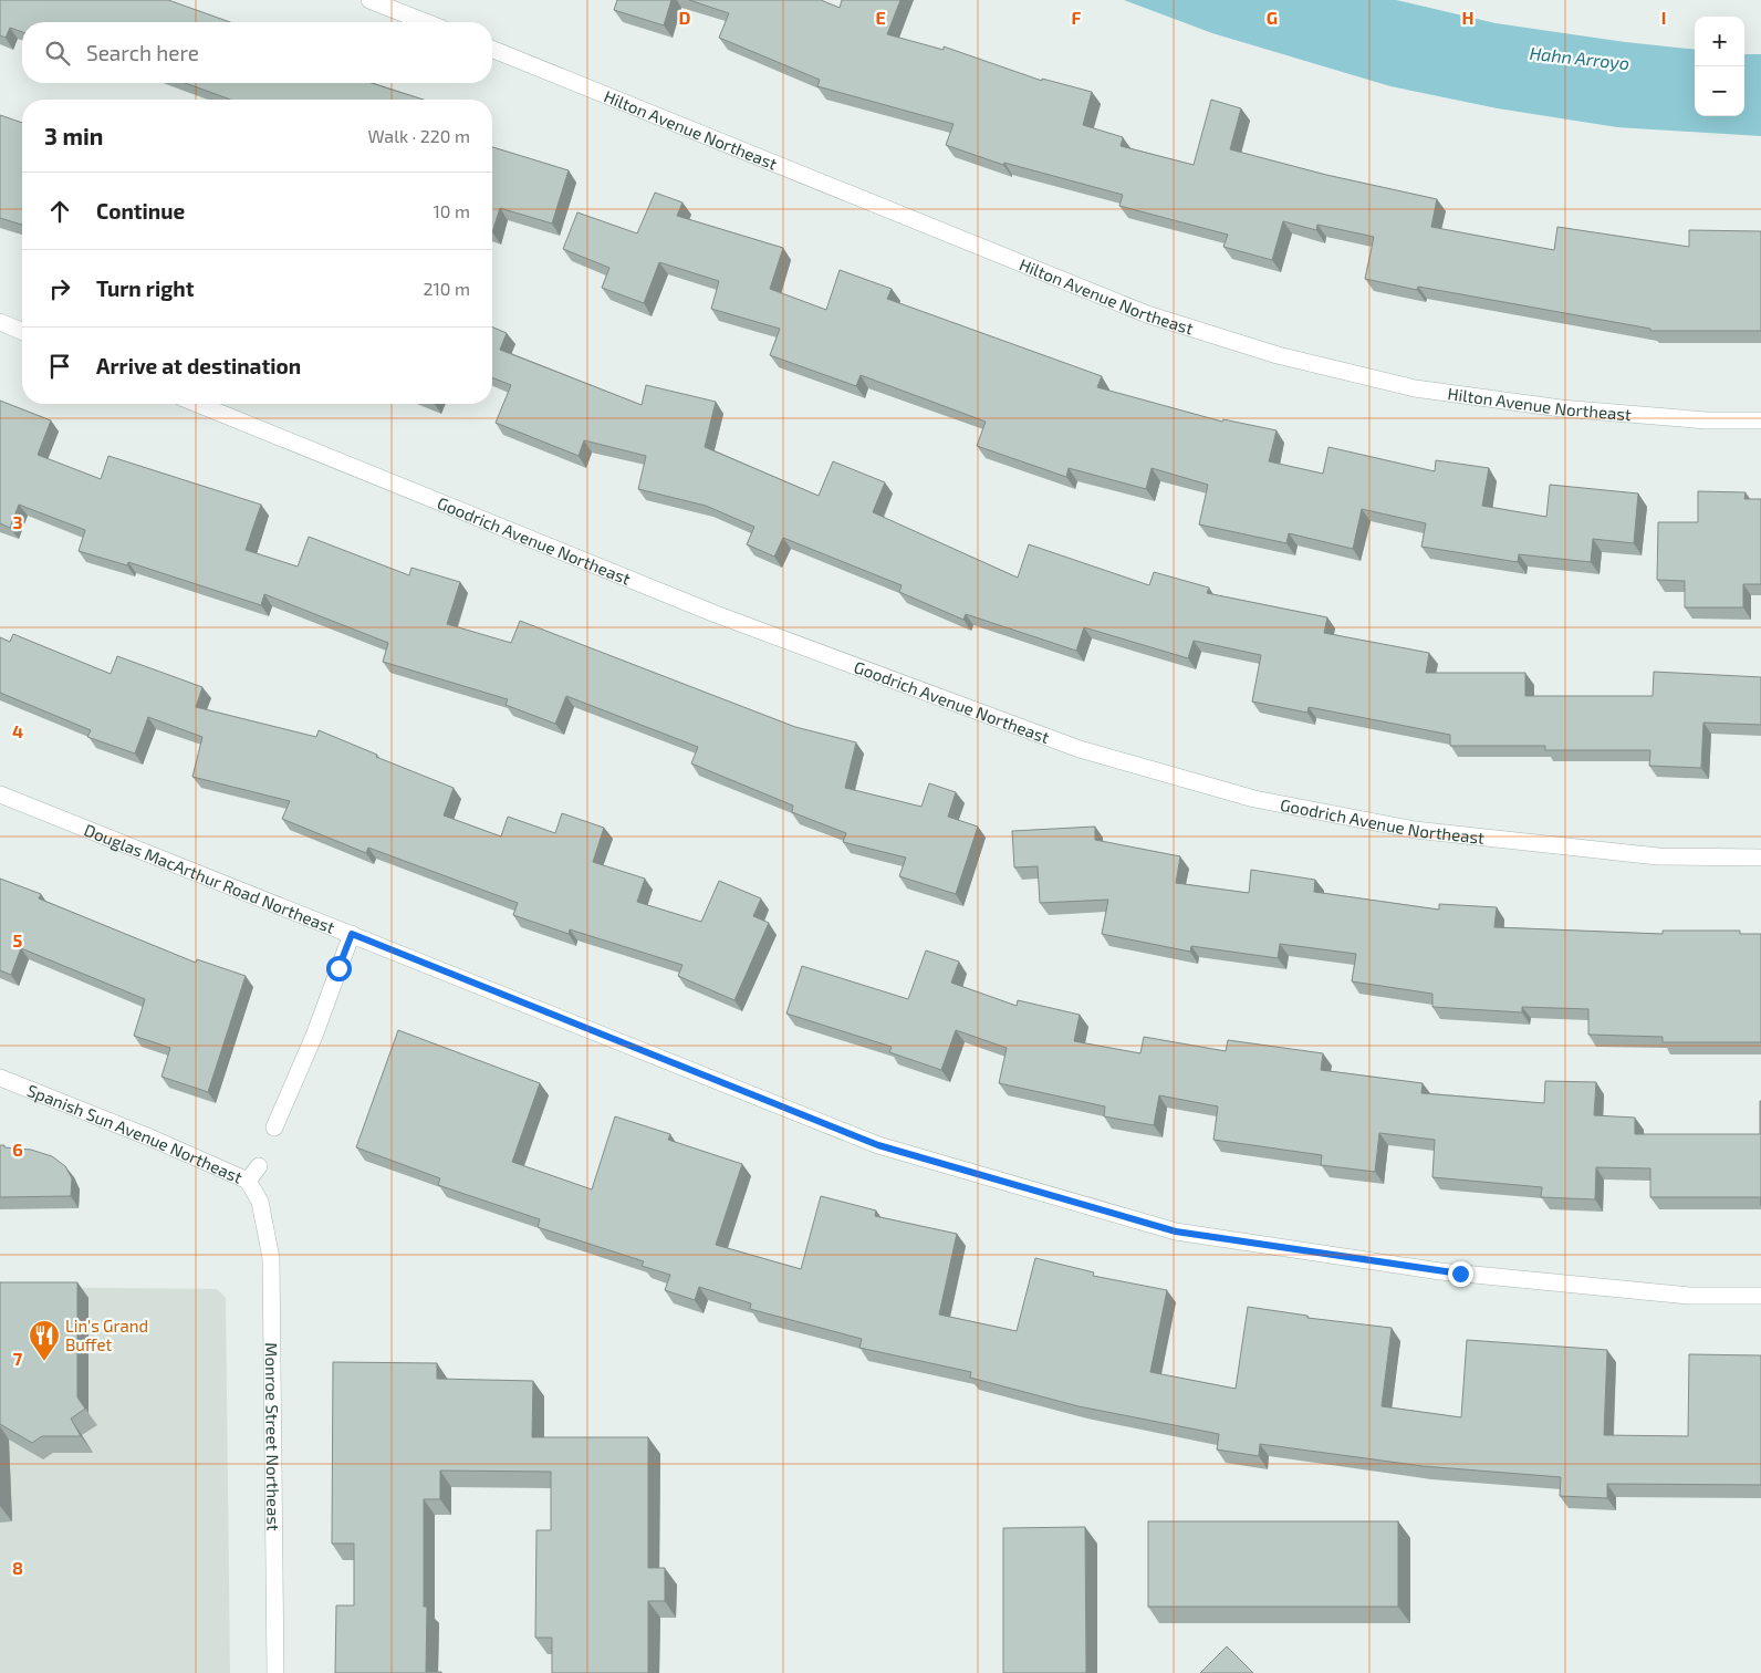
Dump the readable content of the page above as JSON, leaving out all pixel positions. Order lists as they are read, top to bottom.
{
  "streets": {
    "street": [
      "Hilton Avenue Northeast",
      "Goodrich Avenue Northeast",
      "Douglas MacArthur Road Northeast",
      "Spanish Sun Avenue Northeast",
      "Monroe Street Northeast"
    ]
  },
  "crossings": [
    ["Spanish Sun Avenue Northeast", "Monroe Street Northeast"]
  ],
  "water": ["Hahn Arroyo"],
  "places": {
    "restaurant": ["Lin's Grand Buffet"]
  },
  "page": {
    "map_buttons": ["+", "−"],
    "search": "Search here",
    "heading": ["3 min", "Walk · 220 m"],
    "list": [
      ["Continue", "10 m"],
      ["Turn right", "210 m"],
      "Arrive at destination"
    ]
  },
  "grid": {
    "columns": [
      "D",
      "E",
      "F",
      "G",
      "H",
      "I"
    ],
    "rows": [
      "3",
      "4",
      "5",
      "6",
      "7",
      "8"
    ]
  }
}
